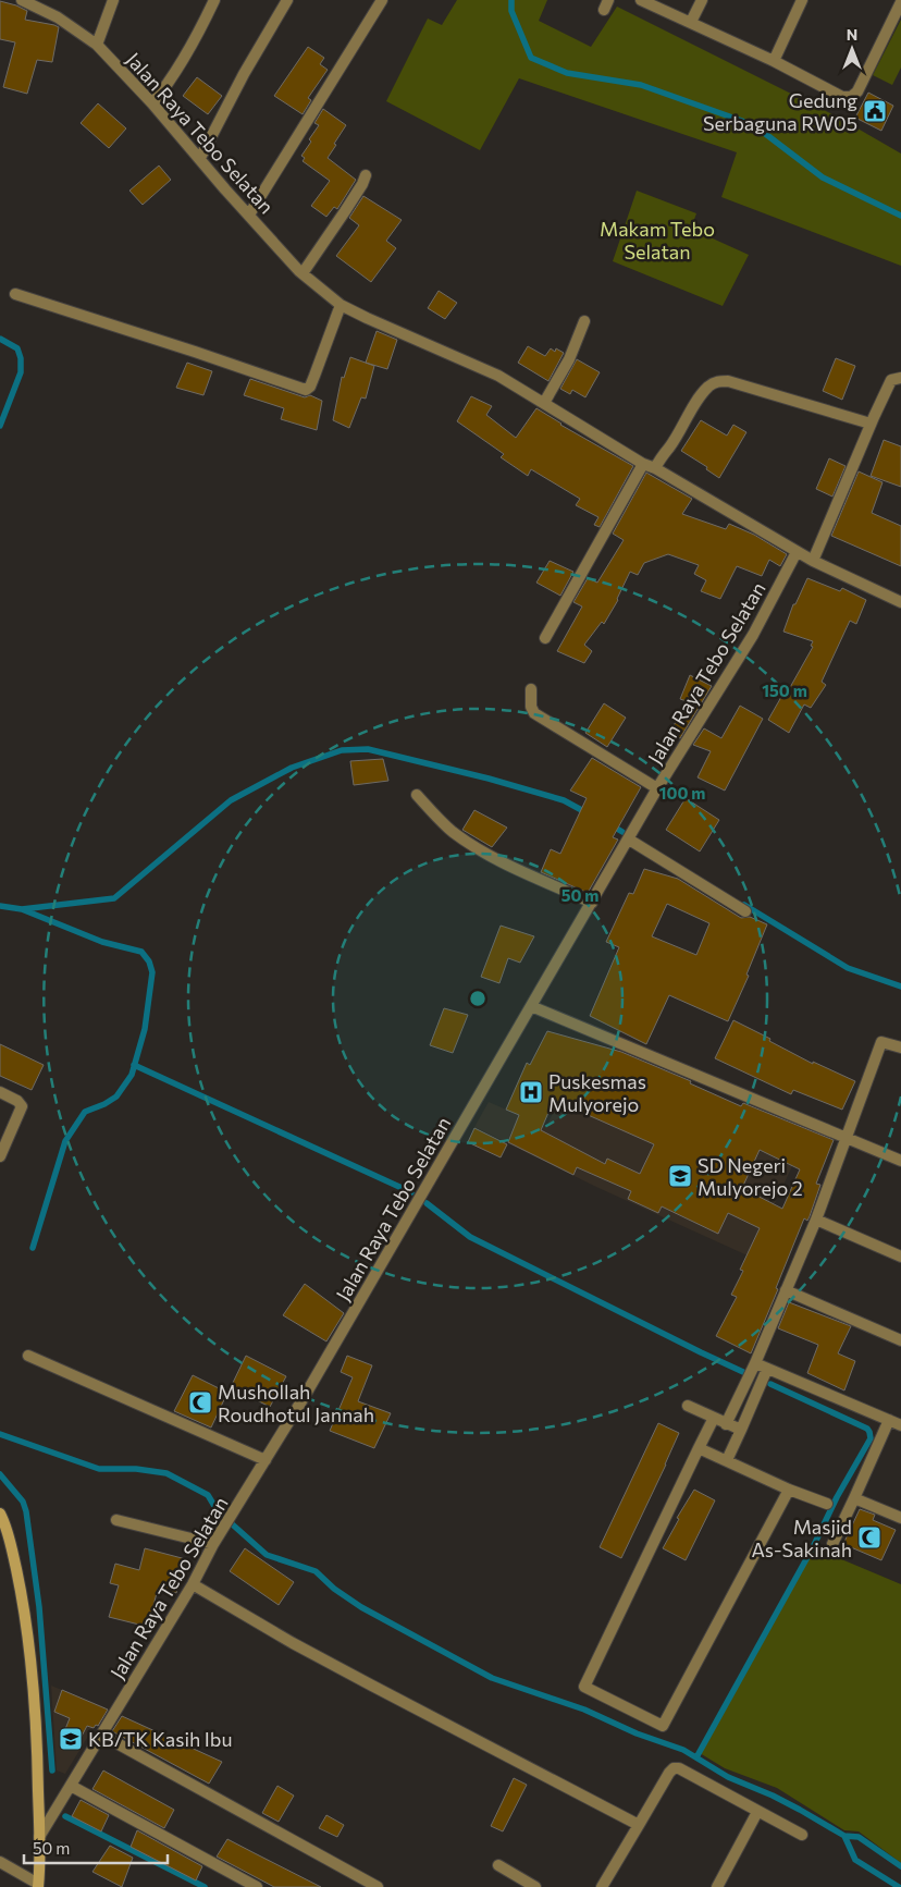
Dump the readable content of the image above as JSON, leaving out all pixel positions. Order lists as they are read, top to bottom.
{
  "streets": {
    "street": ["Jalan Raya Tebo Selatan"]
  },
  "parks": ["Makam Tebo Selatan"],
  "places": {
    "public building": ["Gedung Serbaguna RW05"],
    "hospital": ["Puskesmas Mulyorejo"],
    "school or university": ["SD Negeri Mulyorejo 2", "KB/TK Kasih Ibu"],
    "mosque": ["Mushollah Roudhotul Jannah", "Masjid As-Sakinah"]
  },
  "scale_bar": "50 m",
  "north": "top",
  "rings": ["150 m", "100 m", "50 m"]
}
